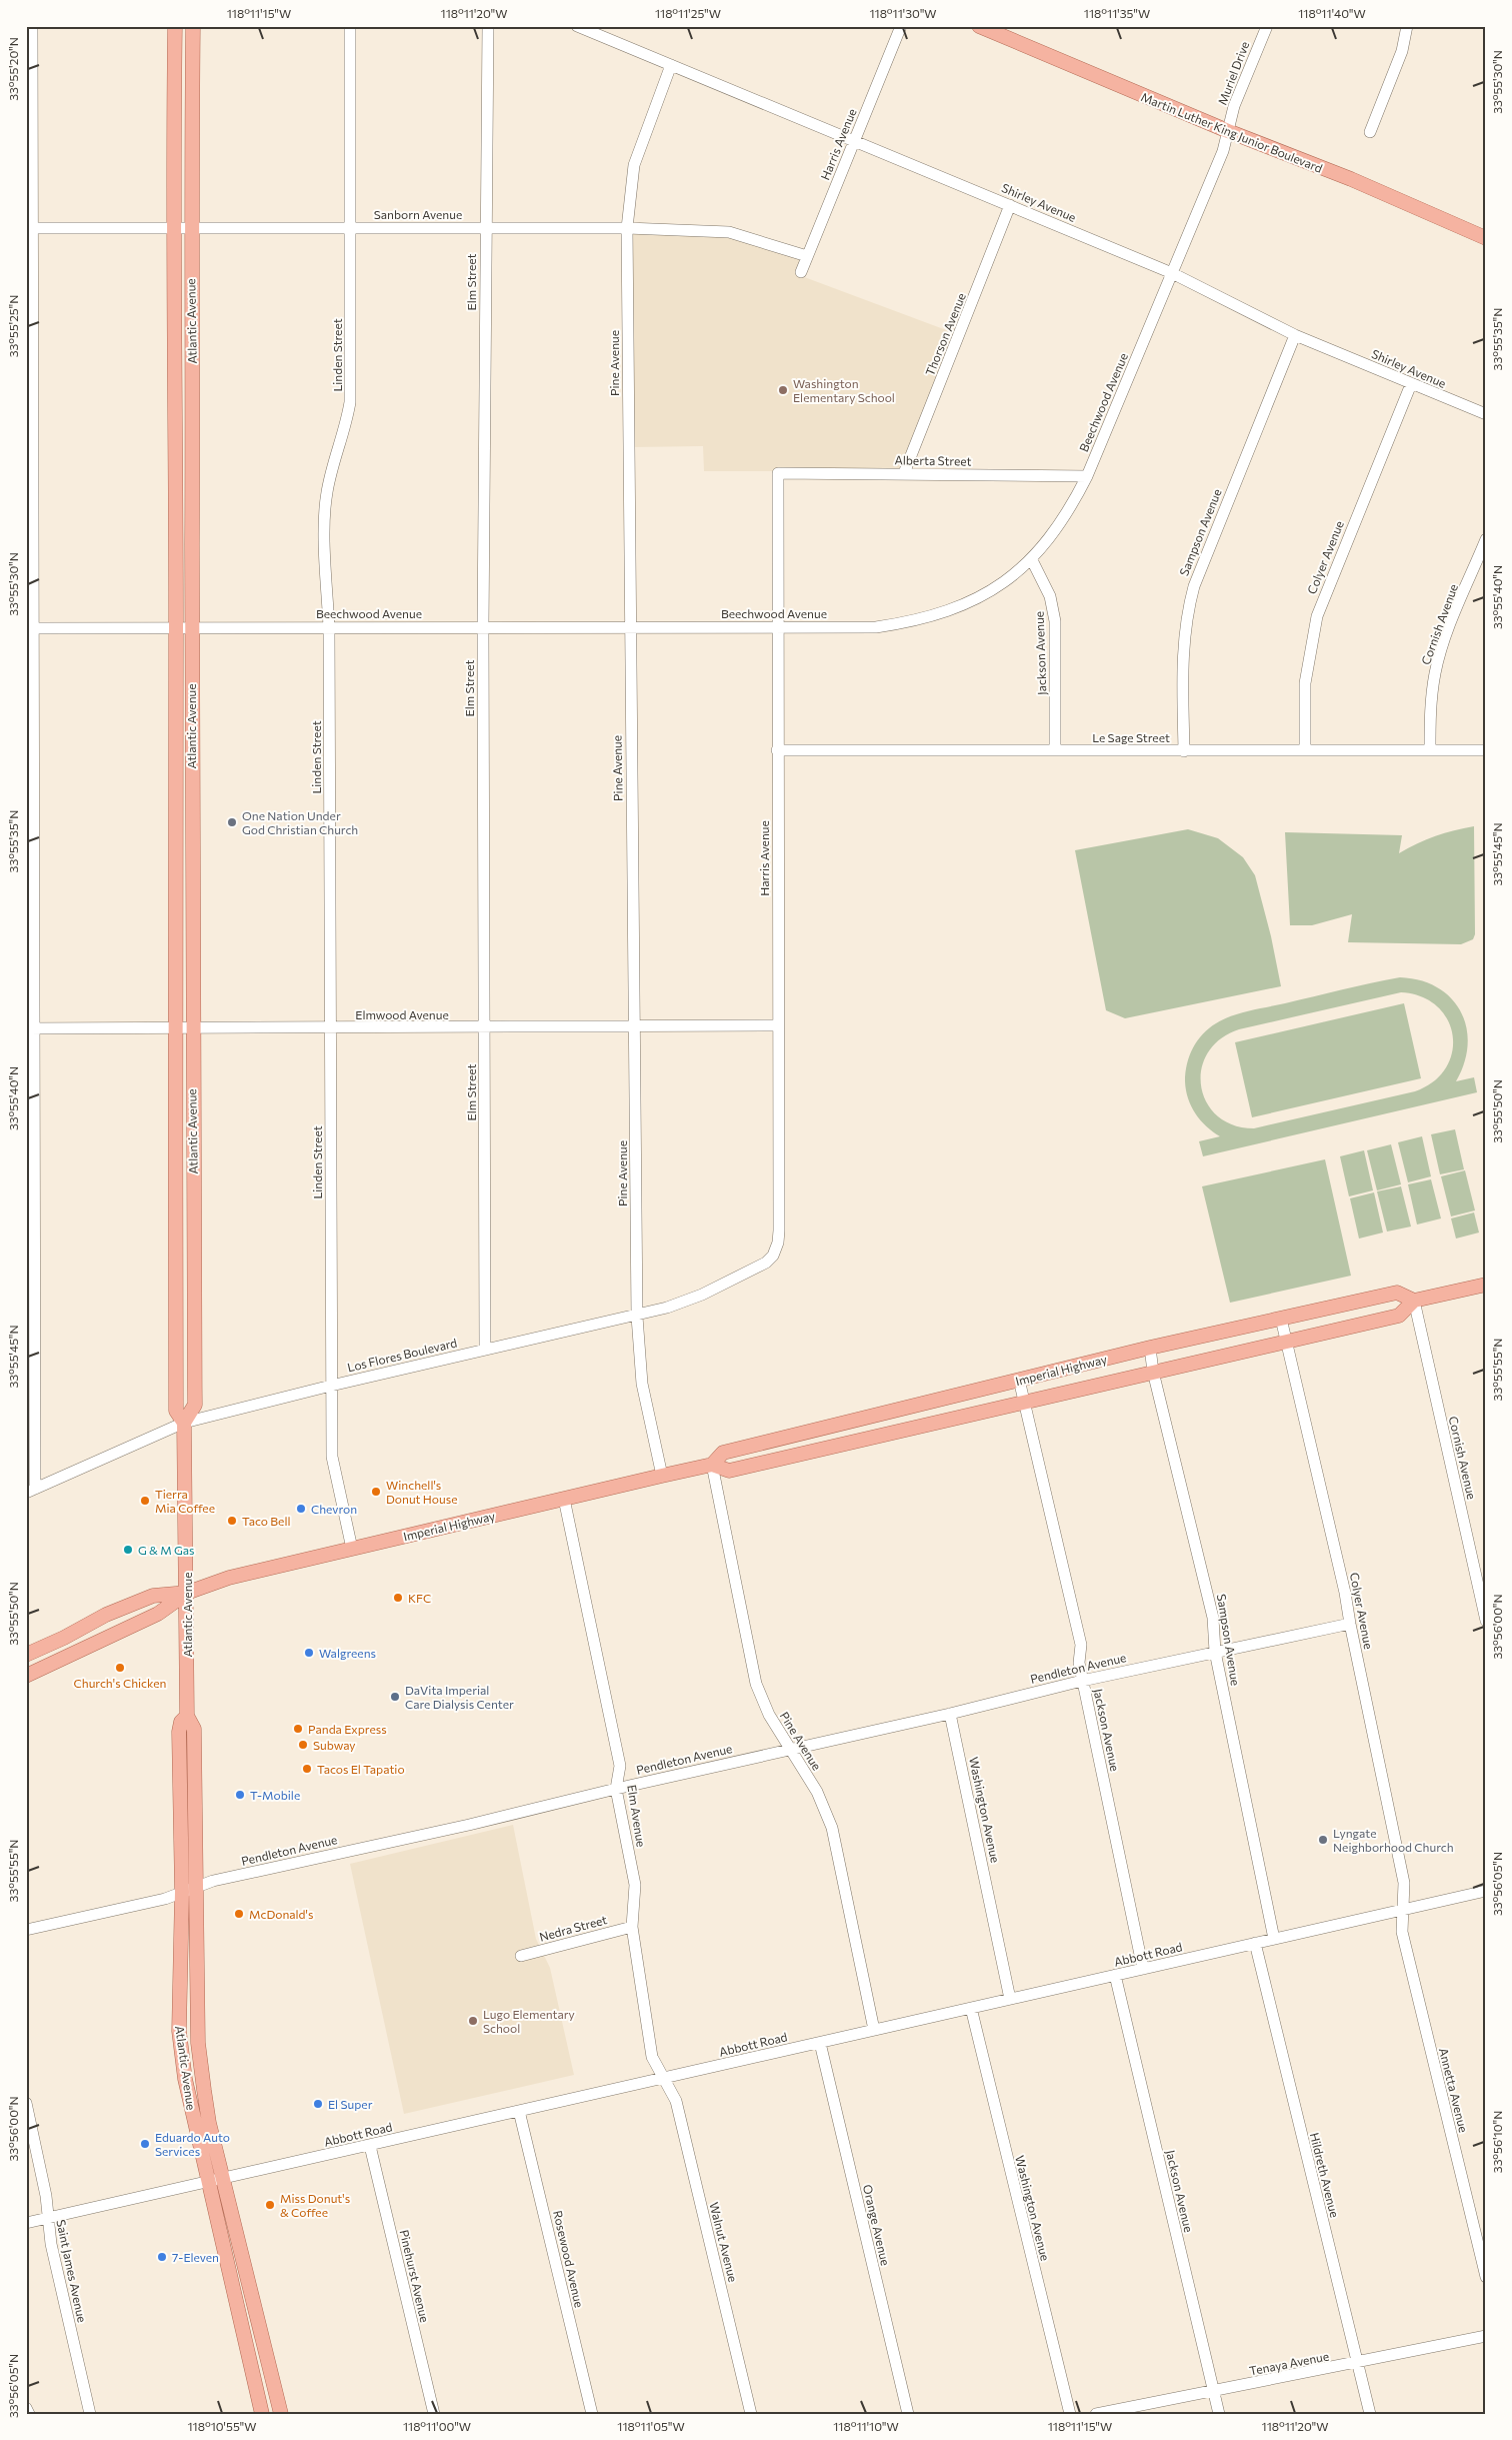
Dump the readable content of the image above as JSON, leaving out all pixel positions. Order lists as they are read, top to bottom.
{
  "streets": {
    "main road": ["Martin Luther King Junior Boulevard", "Atlantic Avenue", "Imperial Highway"],
    "street": [
      "Muriel Drive",
      "Harris Avenue",
      "Shirley Avenue",
      "Sanborn Avenue",
      "Elm Street",
      "Thorson Avenue",
      "Linden Street",
      "Pine Avenue",
      "Beechwood Avenue",
      "Alberta Street",
      "Sampson Avenue",
      "Colyer Avenue",
      "Cornish Avenue",
      "Jackson Avenue",
      "Le Sage Street",
      "Elmwood Avenue",
      "Los Flores Boulevard",
      "Pendleton Avenue",
      "Washington Avenue",
      "Elm Avenue",
      "Nedra Street",
      "Abbott Road",
      "Annetta Avenue",
      "Hildreth Avenue",
      "Orange Avenue",
      "Walnut Avenue",
      "Rosewood Avenue",
      "Saint James Avenue",
      "Pinehurst Avenue",
      "Tenaya Avenue"
    ]
  },
  "crossings": [
    ["Muriel Drive", "Martin Luther King Junior Boulevard"],
    ["Muriel Drive", "Beechwood Avenue"],
    ["Martin Luther King Junior Boulevard", "Beechwood Avenue"],
    ["Harris Avenue", "Shirley Avenue"],
    ["Harris Avenue", "Sanborn Avenue"],
    ["Harris Avenue", "Beechwood Avenue"],
    ["Harris Avenue", "Alberta Street"],
    ["Harris Avenue", "Le Sage Street"],
    ["Harris Avenue", "Elmwood Avenue"],
    ["Harris Avenue", "Los Flores Boulevard"],
    ["Shirley Avenue", "Thorson Avenue"],
    ["Shirley Avenue", "Pine Avenue"],
    ["Shirley Avenue", "Beechwood Avenue"],
    ["Shirley Avenue", "Sampson Avenue"],
    ["Shirley Avenue", "Colyer Avenue"],
    ["Sanborn Avenue", "Elm Street"],
    ["Sanborn Avenue", "Atlantic Avenue"],
    ["Sanborn Avenue", "Linden Street"],
    ["Sanborn Avenue", "Pine Avenue"],
    ["Elm Street", "Beechwood Avenue"],
    ["Elm Street", "Elmwood Avenue"],
    ["Elm Street", "Los Flores Boulevard"],
    ["Atlantic Avenue", "Beechwood Avenue"],
    ["Atlantic Avenue", "Elmwood Avenue"],
    ["Atlantic Avenue", "Los Flores Boulevard"],
    ["Atlantic Avenue", "Imperial Highway"],
    ["Atlantic Avenue", "Pendleton Avenue"],
    ["Atlantic Avenue", "Abbott Road"],
    ["Thorson Avenue", "Alberta Street"],
    ["Linden Street", "Beechwood Avenue"],
    ["Linden Street", "Elmwood Avenue"],
    ["Linden Street", "Los Flores Boulevard"],
    ["Linden Street", "Imperial Highway"],
    ["Pine Avenue", "Beechwood Avenue"],
    ["Pine Avenue", "Elmwood Avenue"],
    ["Pine Avenue", "Los Flores Boulevard"],
    ["Pine Avenue", "Imperial Highway"],
    ["Pine Avenue", "Pendleton Avenue"],
    ["Pine Avenue", "Abbott Road"],
    ["Beechwood Avenue", "Alberta Street"],
    ["Beechwood Avenue", "Jackson Avenue"],
    ["Sampson Avenue", "Le Sage Street"],
    ["Sampson Avenue", "Imperial Highway"],
    ["Sampson Avenue", "Pendleton Avenue"],
    ["Sampson Avenue", "Abbott Road"],
    ["Colyer Avenue", "Le Sage Street"],
    ["Colyer Avenue", "Imperial Highway"],
    ["Colyer Avenue", "Pendleton Avenue"],
    ["Colyer Avenue", "Abbott Road"],
    ["Colyer Avenue", "Annetta Avenue"],
    ["Cornish Avenue", "Le Sage Street"],
    ["Cornish Avenue", "Imperial Highway"],
    ["Jackson Avenue", "Le Sage Street"],
    ["Jackson Avenue", "Imperial Highway"],
    ["Jackson Avenue", "Pendleton Avenue"],
    ["Jackson Avenue", "Abbott Road"],
    ["Jackson Avenue", "Tenaya Avenue"],
    ["Imperial Highway", "Elm Avenue"],
    ["Pendleton Avenue", "Washington Avenue"],
    ["Pendleton Avenue", "Elm Avenue"],
    ["Washington Avenue", "Abbott Road"],
    ["Elm Avenue", "Nedra Street"],
    ["Elm Avenue", "Abbott Road"],
    ["Elm Avenue", "Walnut Avenue"],
    ["Abbott Road", "Annetta Avenue"],
    ["Abbott Road", "Hildreth Avenue"],
    ["Abbott Road", "Orange Avenue"],
    ["Abbott Road", "Walnut Avenue"],
    ["Abbott Road", "Rosewood Avenue"],
    ["Abbott Road", "Saint James Avenue"],
    ["Abbott Road", "Pinehurst Avenue"],
    ["Hildreth Avenue", "Tenaya Avenue"]
  ],
  "places": [
    "Washington Elementary School",
    "One Nation Under God Christian Church",
    "Winchell's Donut House",
    "Tierra Mia Coffee",
    "Chevron",
    "Taco Bell",
    "G & M Gas",
    "KFC",
    "Walgreens",
    "Church's Chicken",
    "DaVita Imperial Care Dialysis Center",
    "Panda Express",
    "Subway",
    "Tacos El Tapatio",
    "T-Mobile",
    "Lyngate Neighborhood Church",
    "McDonald's",
    "Lugo Elementary School",
    "El Super",
    "Eduardo Auto Services",
    "Miss Donut's & Coffee",
    "7-Eleven"
  ],
  "coordinates": [
    "118°11'15\"W",
    "118°11'20\"W",
    "118°11'25\"W",
    "118°11'30\"W",
    "118°11'35\"W",
    "118°11'40\"W",
    "33°55'20\"N",
    "33°55'30\"N",
    "33°55'25\"N",
    "33°55'35\"N",
    "33°55'40\"N",
    "33°55'45\"N",
    "33°55'50\"N",
    "33°55'55\"N",
    "33°56'00\"N",
    "33°56'05\"N",
    "33°56'10\"N",
    "118°10'55\"W",
    "118°11'00\"W",
    "118°11'05\"W",
    "118°11'10\"W"
  ]
}
